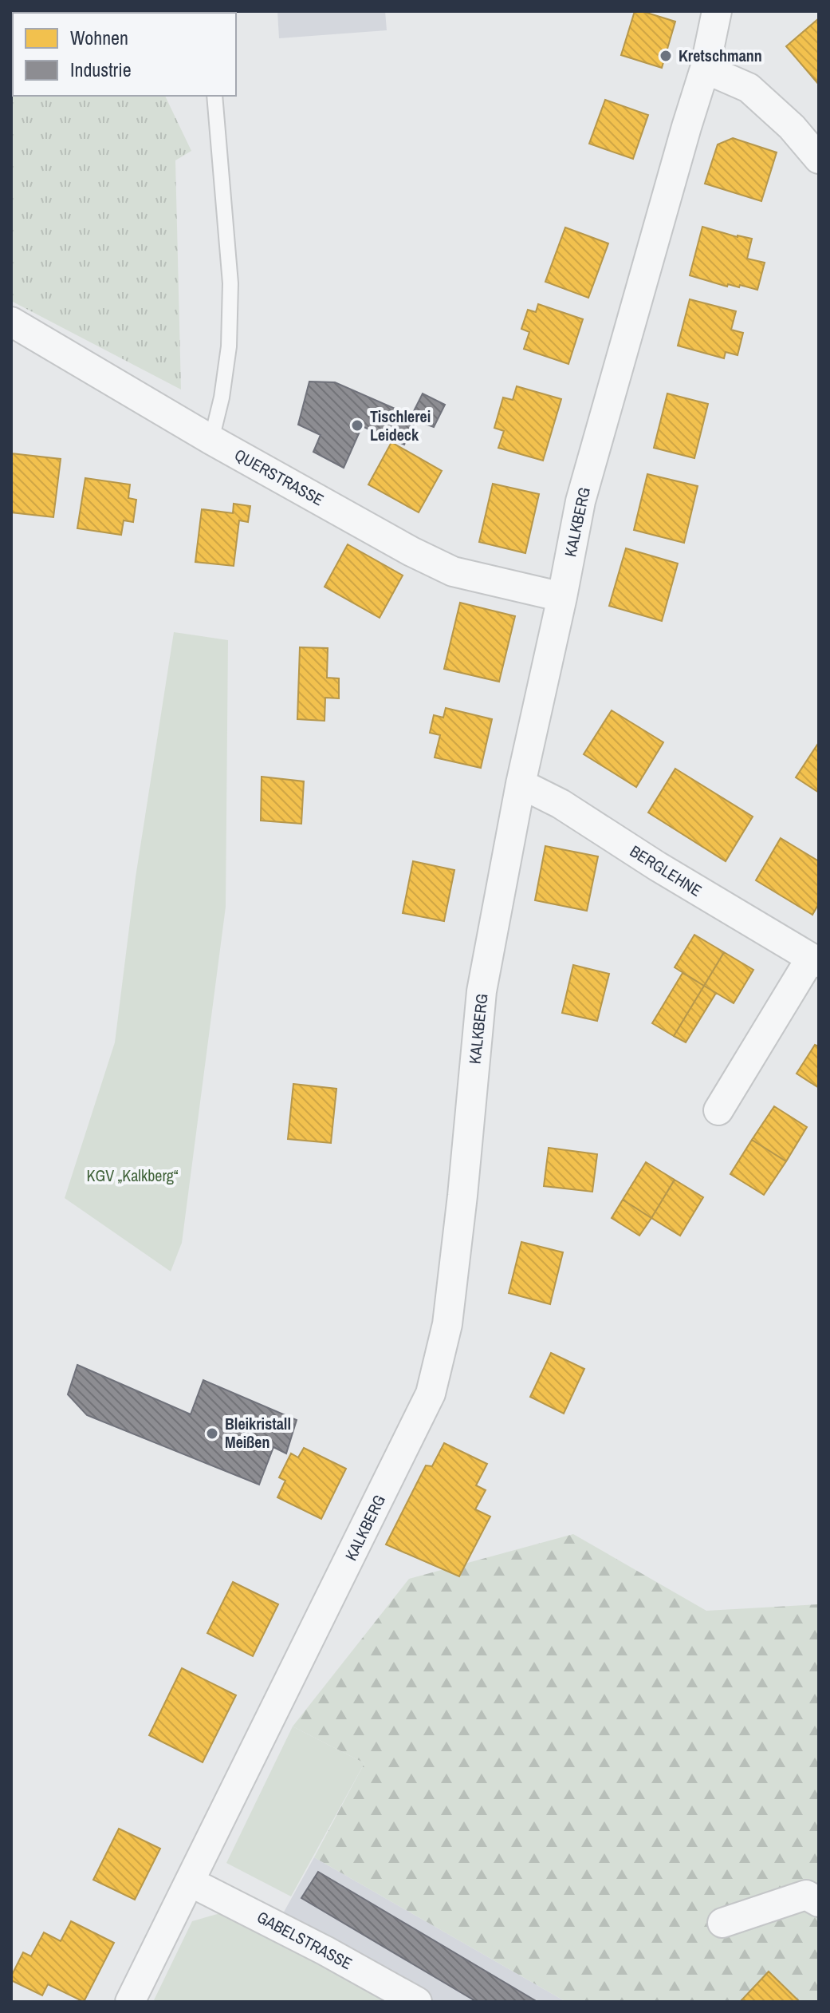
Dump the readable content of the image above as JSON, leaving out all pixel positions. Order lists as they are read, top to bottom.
{
  "streets": {
    "street": [
      "QUERSTRASSE",
      "KALKBERG",
      "BERGLEHNE",
      "GABELSTRASSE"
    ]
  },
  "crossings": [
    ["QUERSTRASSE", "KALKBERG"],
    ["KALKBERG", "BERGLEHNE"],
    ["KALKBERG", "GABELSTRASSE"]
  ],
  "parks": ["KGV „Kalkberg“"],
  "places": ["Kretschmann", "Tischlerei Leideck", "Bleikristall Meißen"],
  "legend": ["Wohnen", "Industrie"]
}
